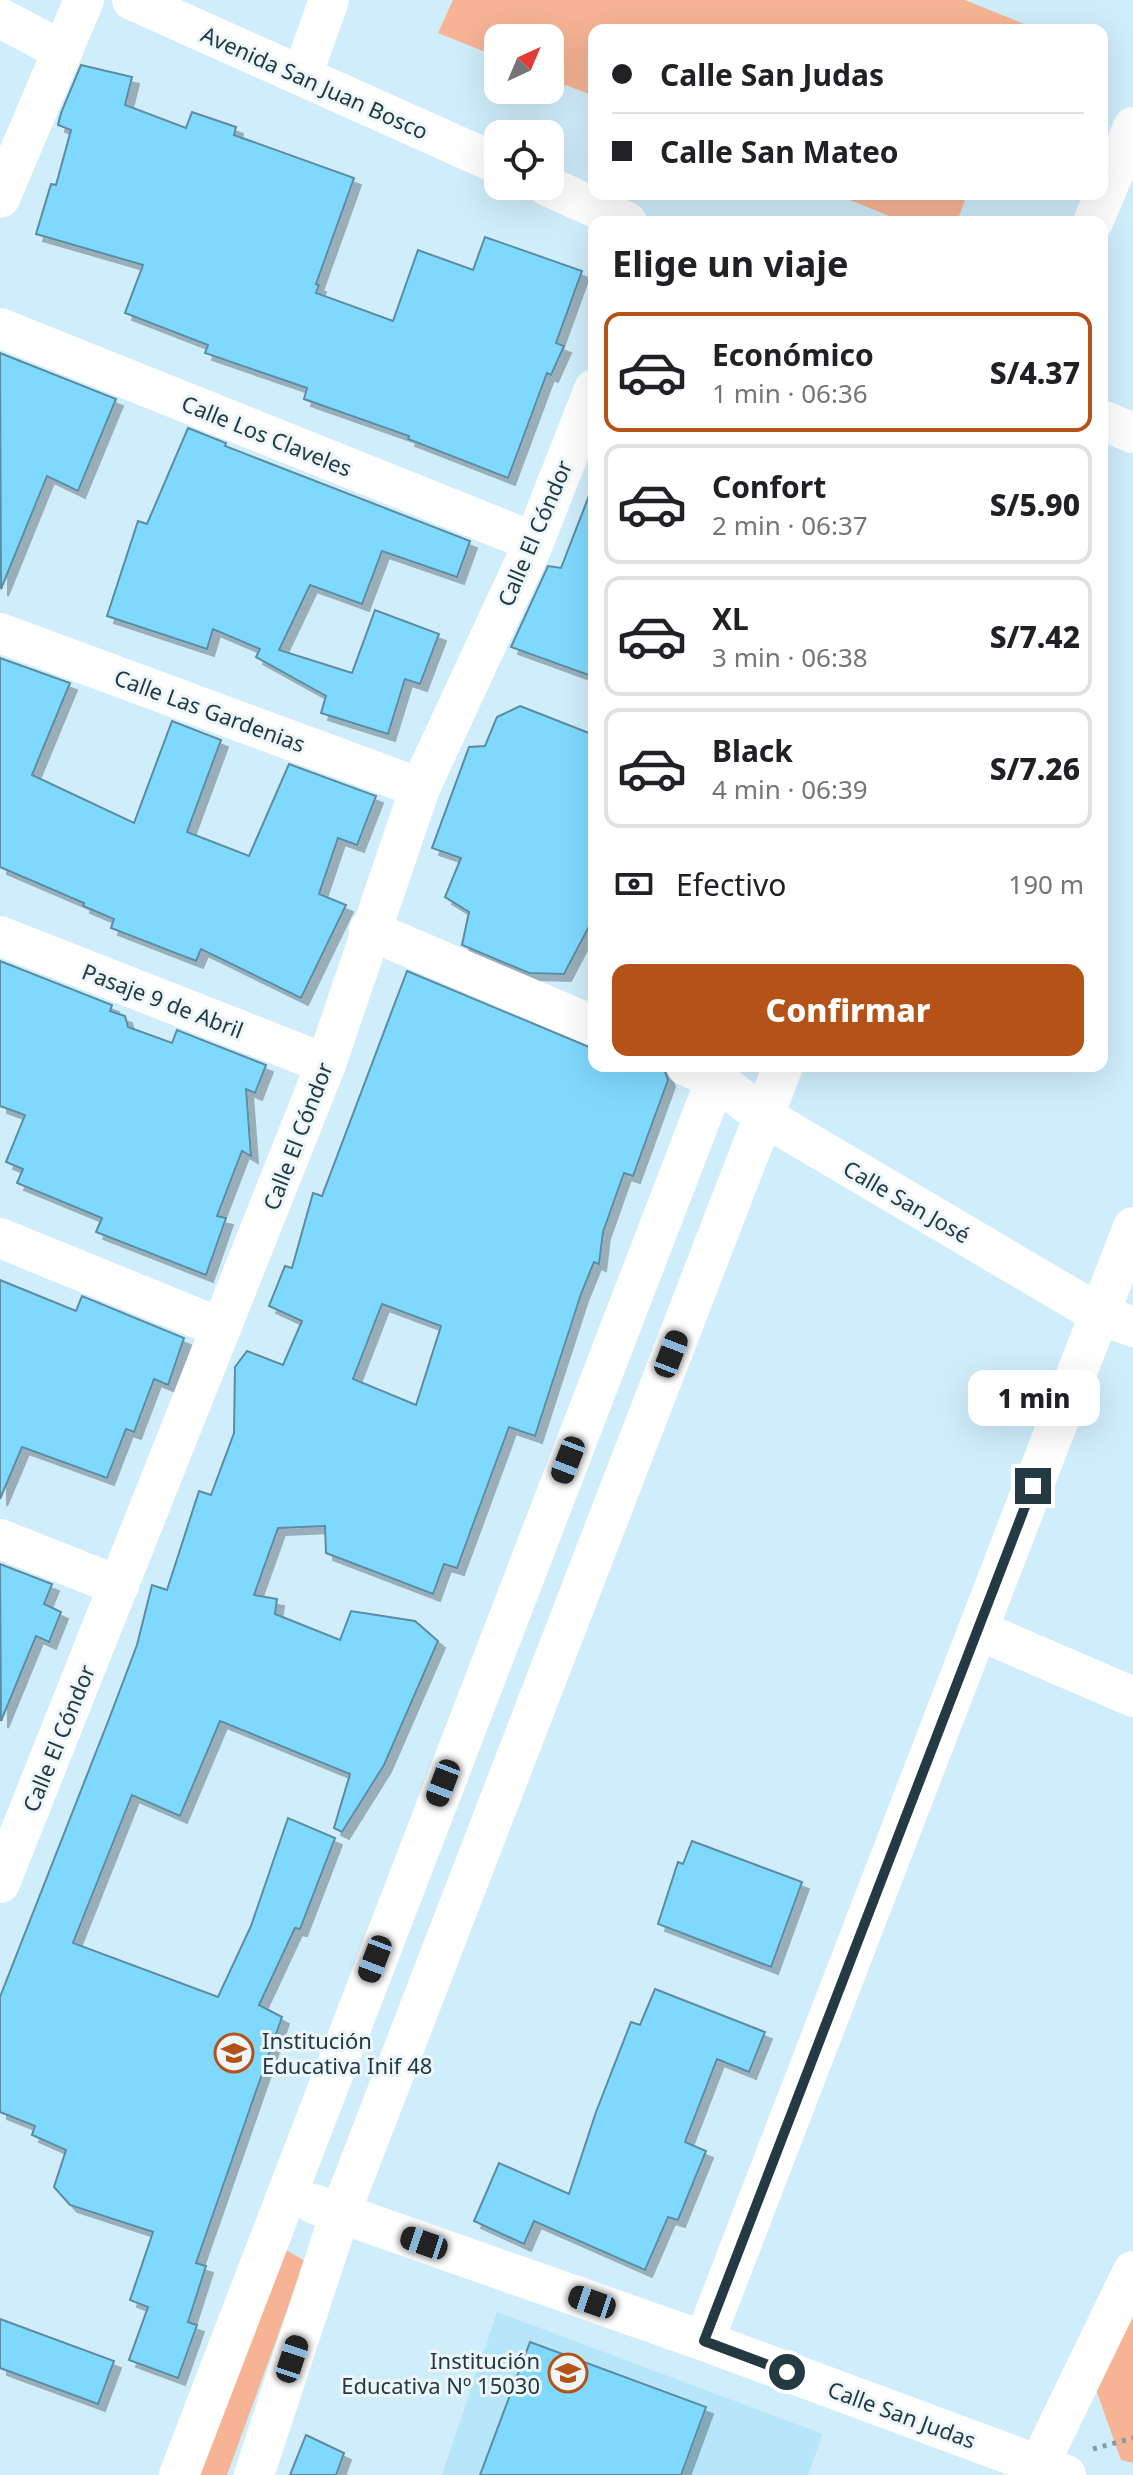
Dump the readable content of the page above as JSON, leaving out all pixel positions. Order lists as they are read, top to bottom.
{
  "streets": {
    "street": [
      "Avenida San Juan Bosco",
      "Calle Los Claveles",
      "Calle El Cóndor",
      "Calle Las Gardenias",
      "Pasaje 9 de Abril",
      "Calle San José",
      "Calle San Judas"
    ]
  },
  "crossings": [
    ["Calle Los Claveles", "Calle El Cóndor"],
    ["Calle El Cóndor", "Calle Las Gardenias"],
    ["Calle El Cóndor", "Pasaje 9 de Abril"]
  ],
  "places": {
    "school or university": ["Institución Educativa Inif 48", "Institución Educativa Nº 15030"]
  },
  "north": "top right",
  "page": {
    "banner": ["Calle San Judas", "Calle San Mateo"],
    "heading": "Elige un viaje",
    "list": [
      {
        "name": "Económico",
        "note": "1 min · 06:36",
        "value": "S/4.37"
      },
      {
        "name": "Confort",
        "note": "2 min · 06:37",
        "value": "S/5.90"
      },
      {
        "name": "XL",
        "note": "3 min · 06:38",
        "value": "S/7.42"
      },
      {
        "name": "Black",
        "note": "4 min · 06:39",
        "value": "S/7.26"
      }
    ],
    "pay": ["Efectivo", "190 m"],
    "buttons": "Confirmar",
    "bubble": "1 min"
  }
}
